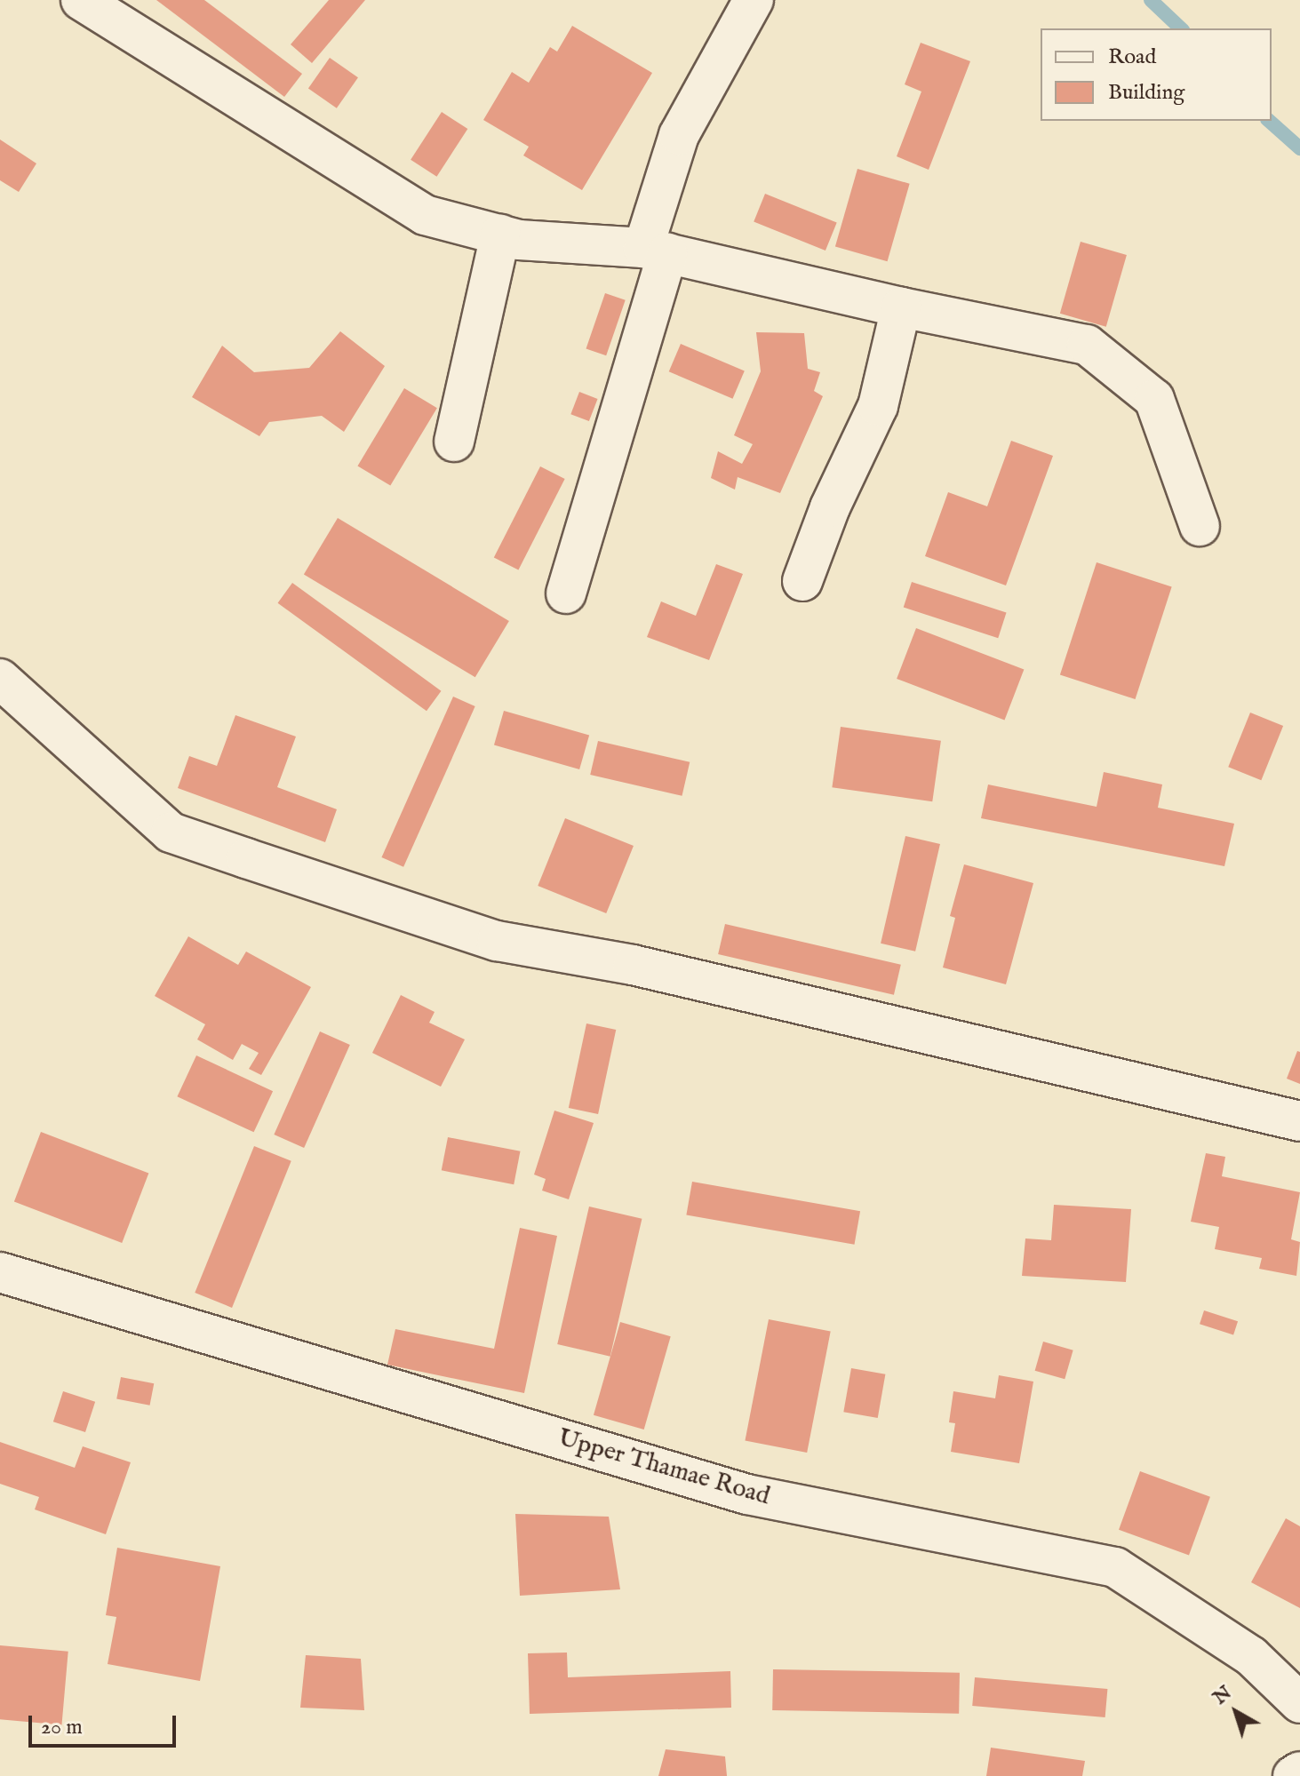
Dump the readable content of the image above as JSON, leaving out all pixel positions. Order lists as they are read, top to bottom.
{
  "streets": {
    "street": ["Upper Thamae Road"]
  },
  "legend": ["Road", "Building"],
  "scale_bar": "20 m",
  "north": "top left"
}
